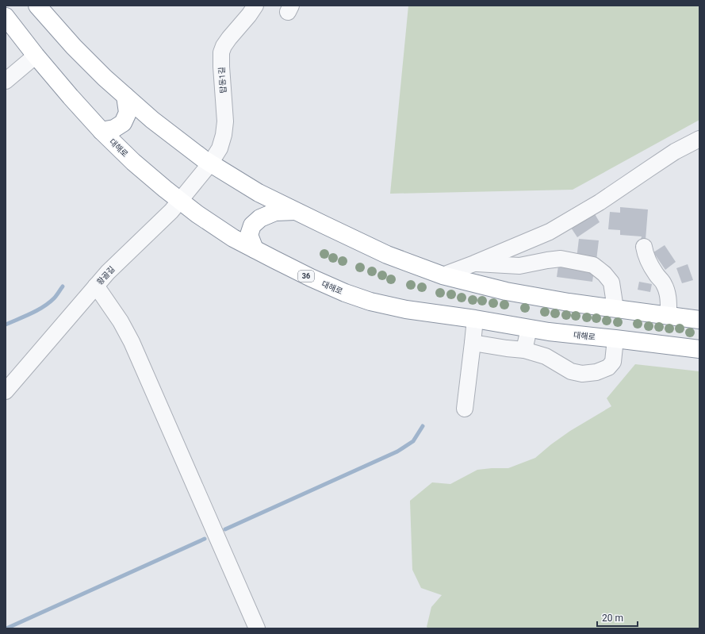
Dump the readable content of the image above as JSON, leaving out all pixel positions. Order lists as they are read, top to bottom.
{
  "streets": {
    "highway": ["대해로", "36"],
    "street": ["탑동1길", "황골길"]
  },
  "crossings": [
    ["탑동1길", "황골길"],
    ["대해로", "황골길"]
  ],
  "scale_bar": "20 m"
}
